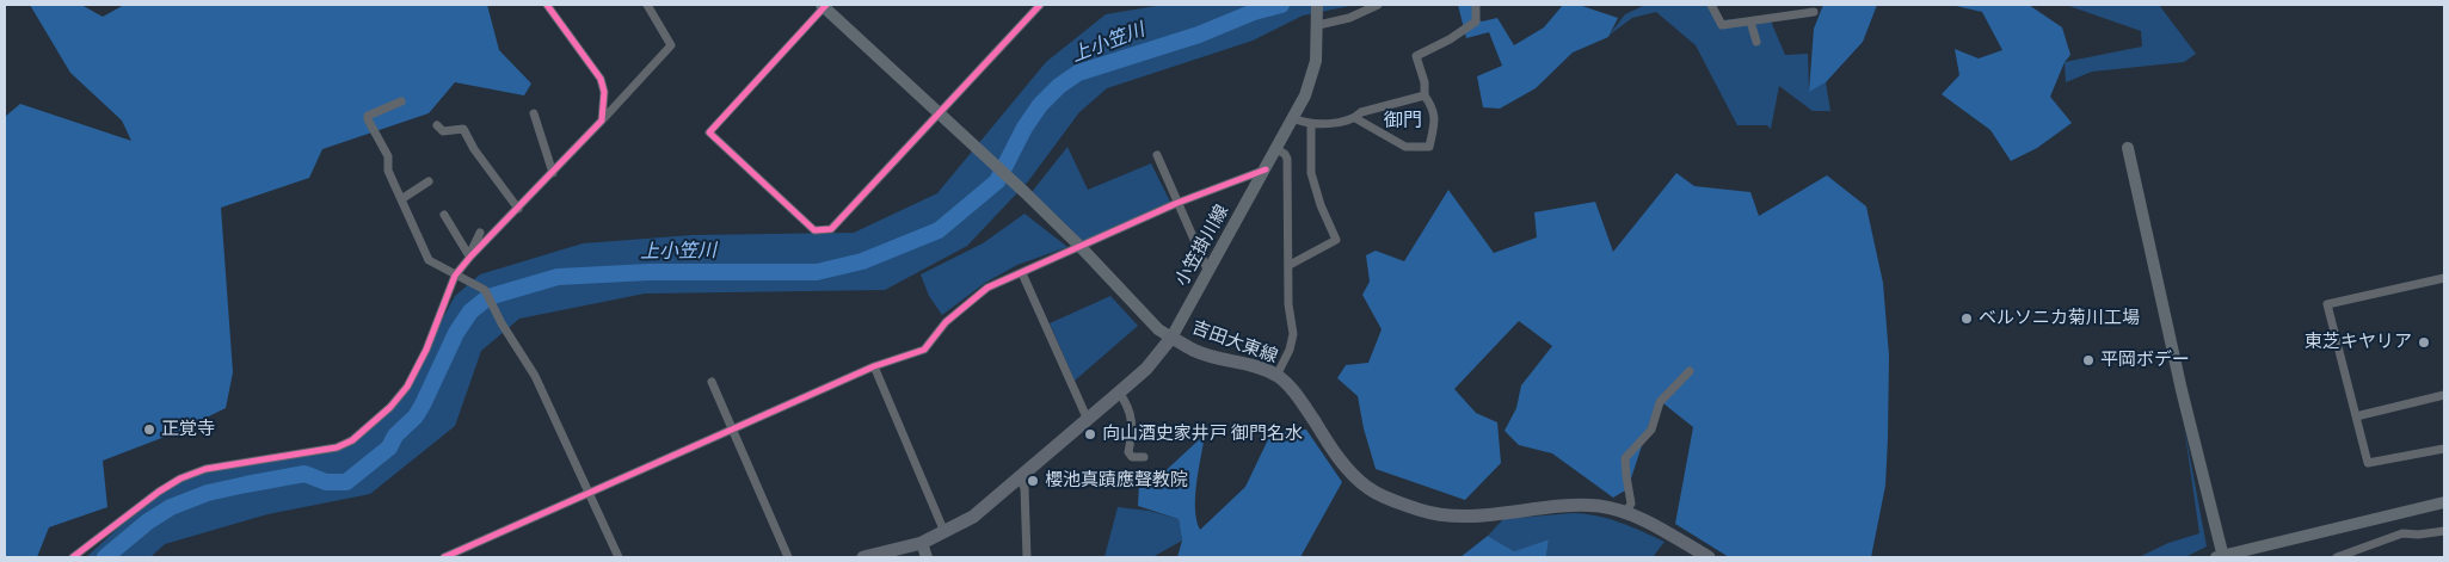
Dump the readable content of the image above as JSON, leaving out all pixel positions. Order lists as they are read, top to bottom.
{
  "streets": {
    "main road": ["吉田大東線"],
    "street": ["小笠掛川線"]
  },
  "crossings": [
    ["小笠掛川線", "吉田大東線"]
  ],
  "districts": ["御門"],
  "water": ["上小笠川"],
  "places": [
    "ベルソニカ菊川工場",
    "東芝キヤリア",
    "平岡ボデー",
    "正覚寺",
    "向山酒史家井戸 御門名水",
    "櫻池真蹟應聲教院"
  ]
}
